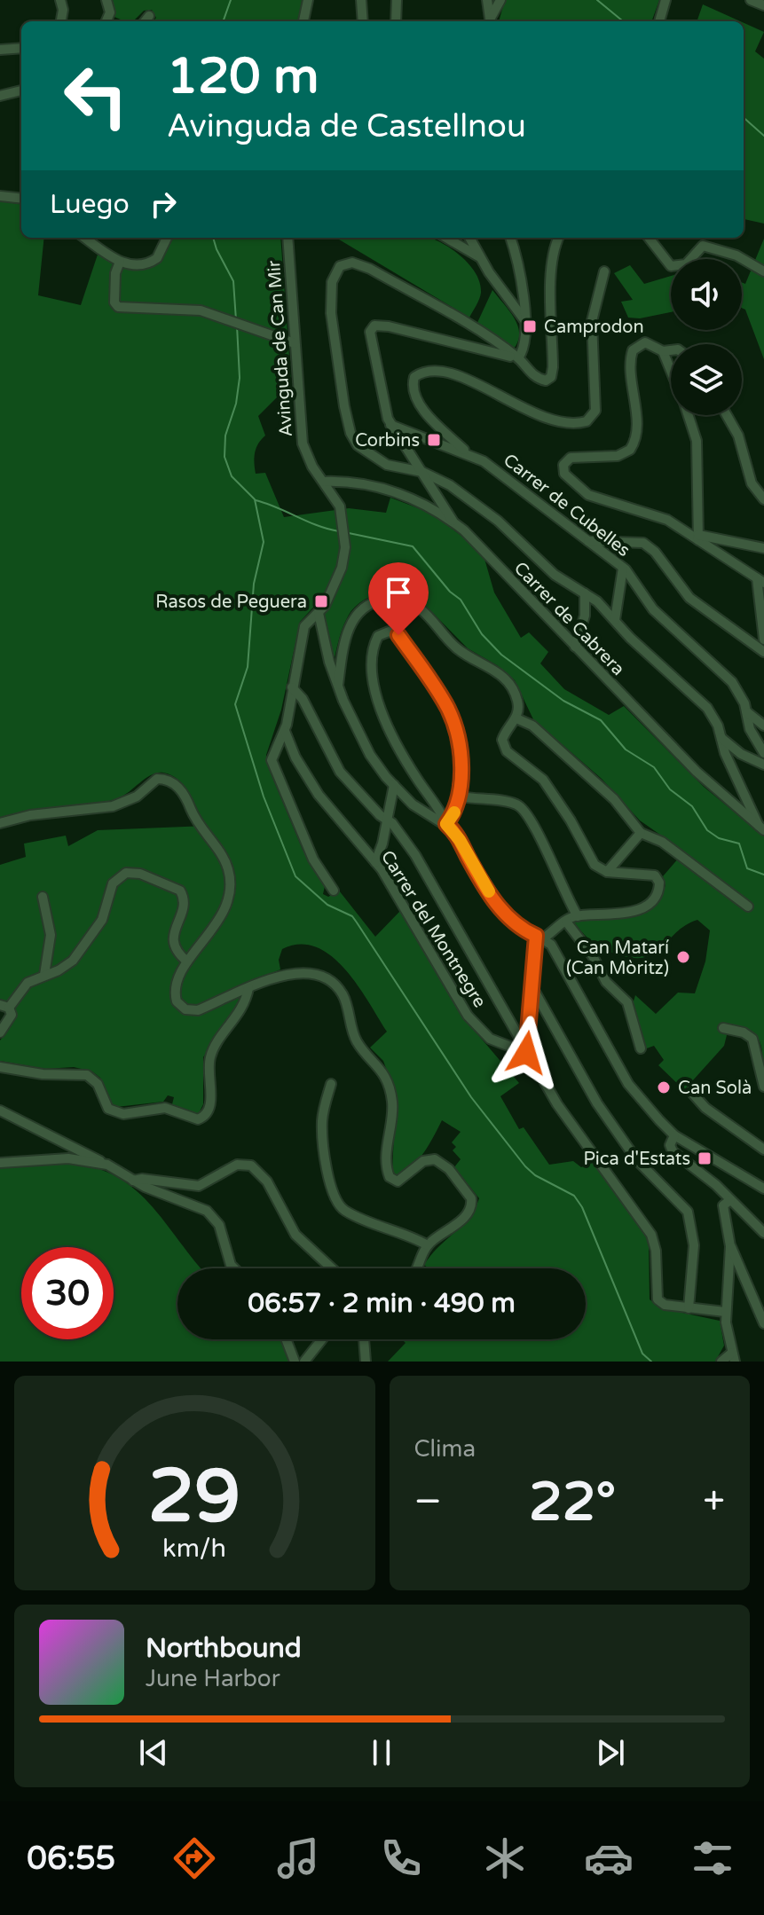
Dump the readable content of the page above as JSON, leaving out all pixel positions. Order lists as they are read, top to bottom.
{
  "streets": {
    "street": [
      "Avinguda de Can Mir",
      "Carrer de Cubelles",
      "Carrer de Cabrera",
      "Carrer del Montnegre"
    ]
  },
  "crossings": [
    ["Avinguda de Can Mir", "Carrer de Cabrera"],
    ["Avinguda de Can Mir", "Carrer del Montnegre"]
  ],
  "places": {
    "transit": [
      "Camprodon",
      "Corbins",
      "Rasos de Peguera",
      "Pica d'Estats"
    ],
    "other": ["Can Matarí (Can Mòritz)", "Can Solà"]
  },
  "page": {
    "turn": ["120 m", "Avinguda de Castellnou"],
    "then": "Luego",
    "limit": "30",
    "trip": "06:57 · 2 min · 490 m",
    "tile": "Clima",
    "heat": ["−", "22°", "+"],
    "song": ["Northbound", "June Harbor"],
    "tabs": "06:55",
    "gauge": ["29", "km/h"]
  }
}
